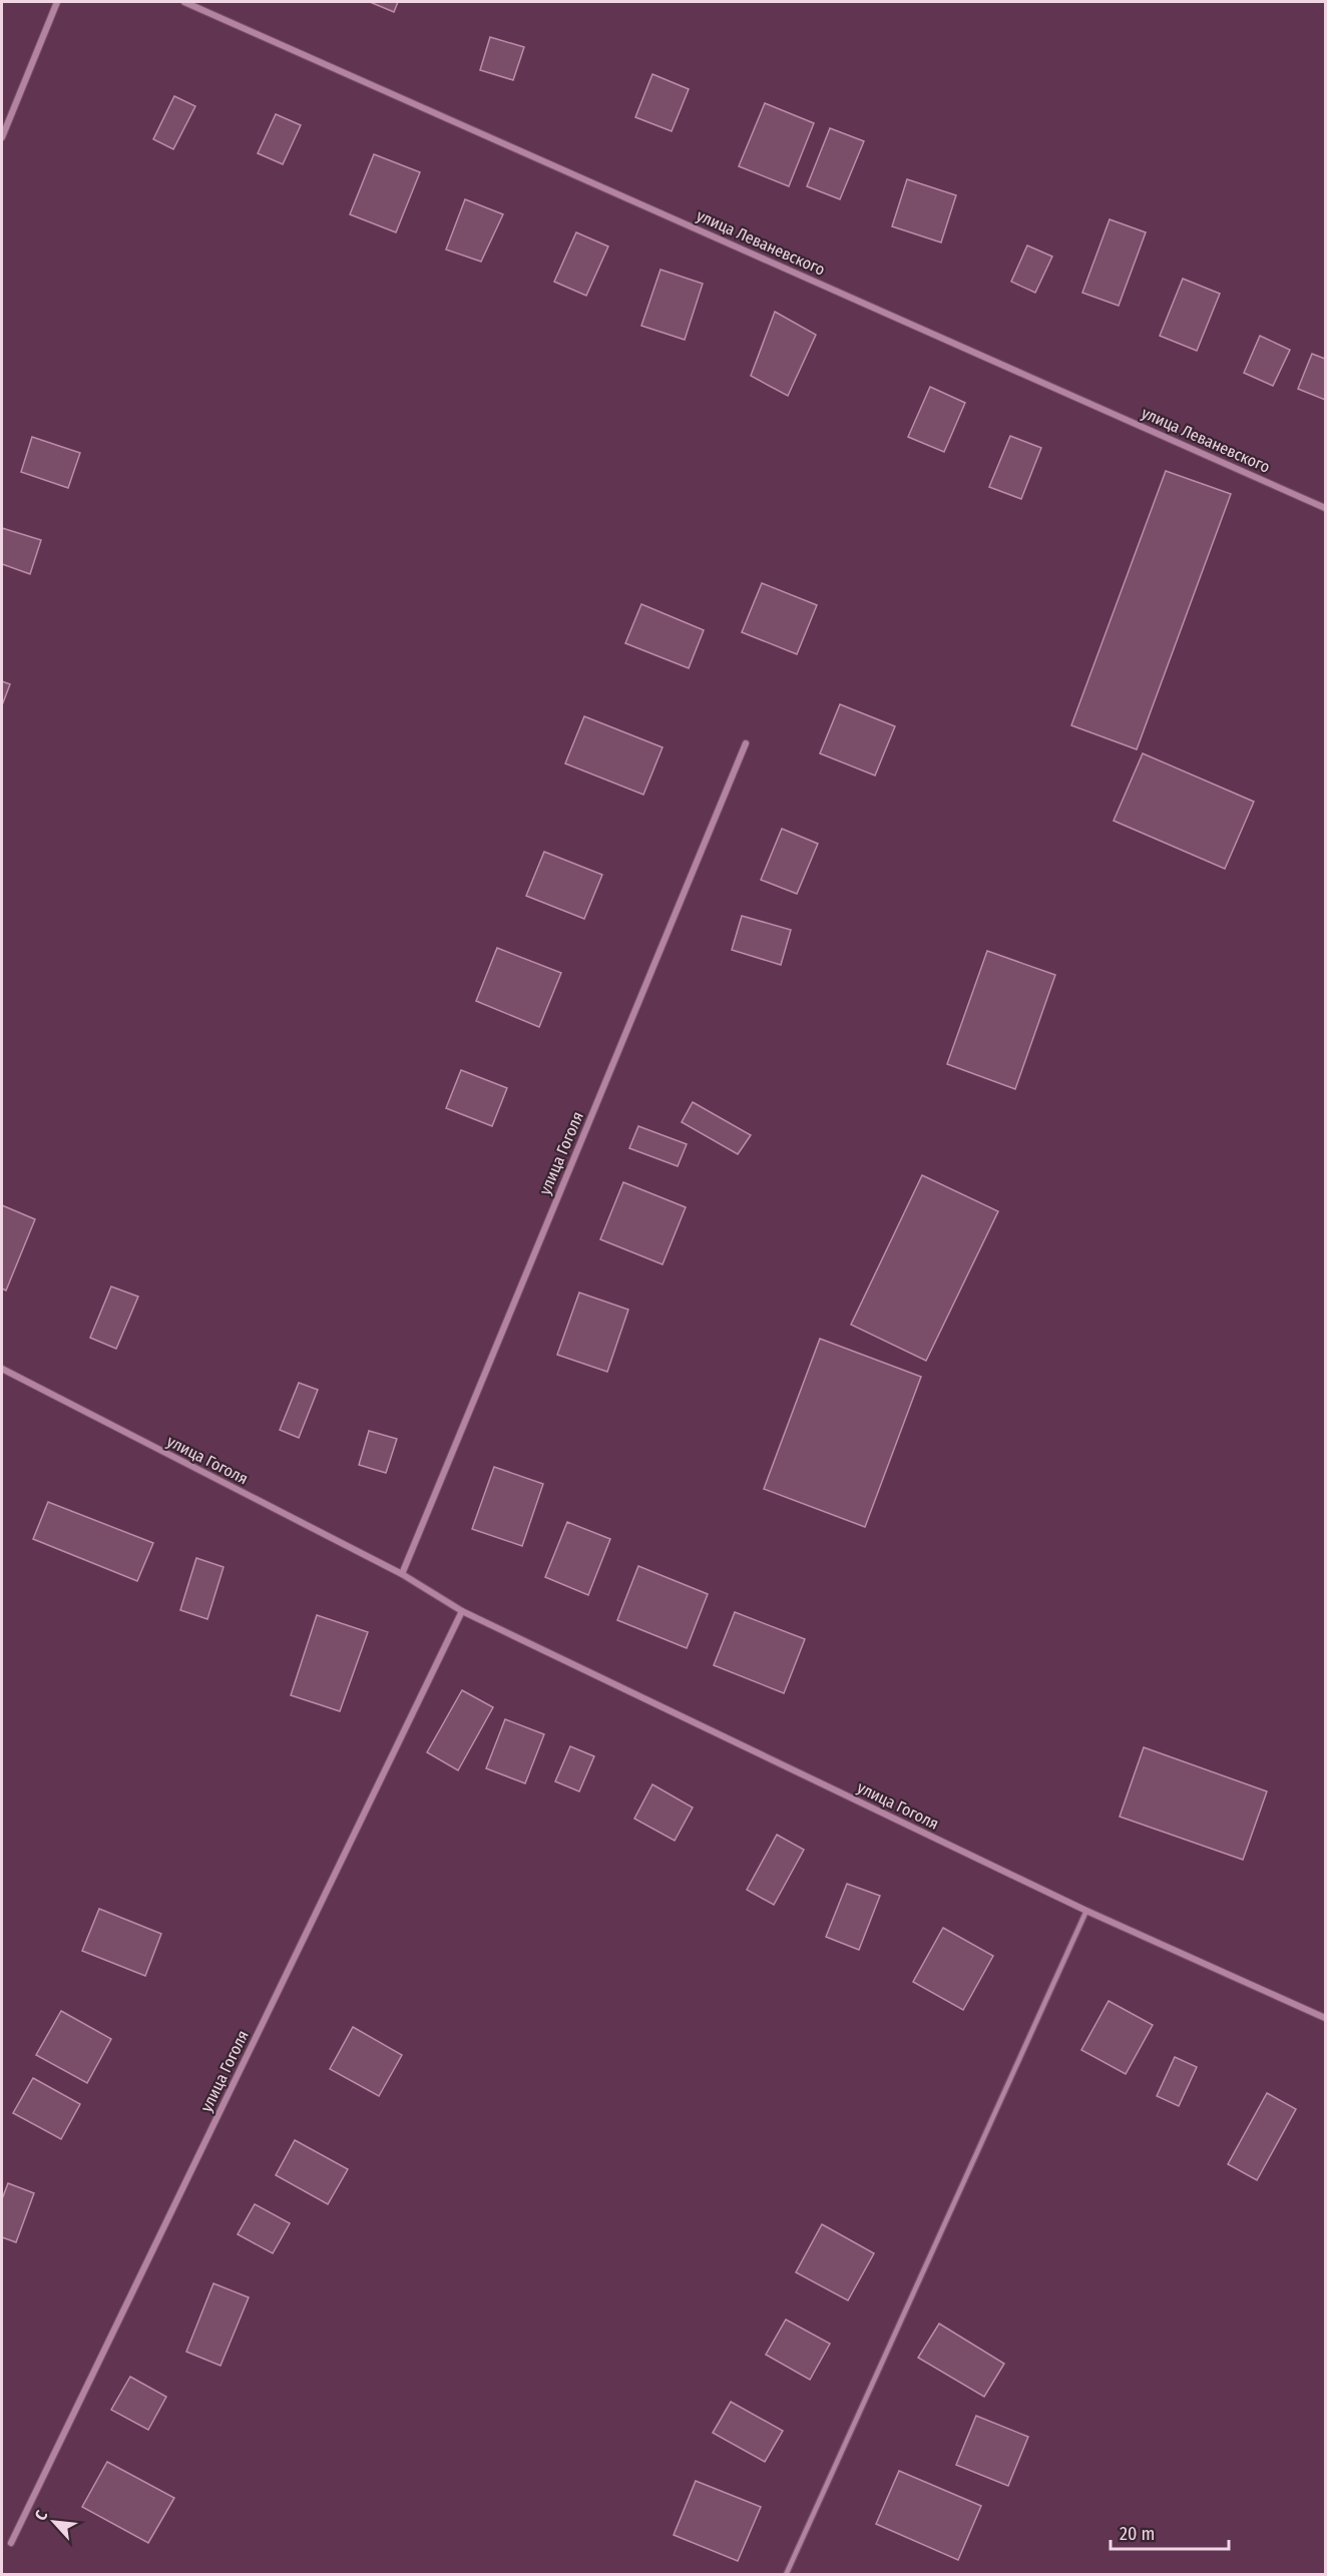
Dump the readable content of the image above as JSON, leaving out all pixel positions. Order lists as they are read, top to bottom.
{
  "streets": {
    "street": ["улица Леваневского", "улица Гоголя"]
  },
  "scale_bar": "20 m",
  "north": "top left"
}
